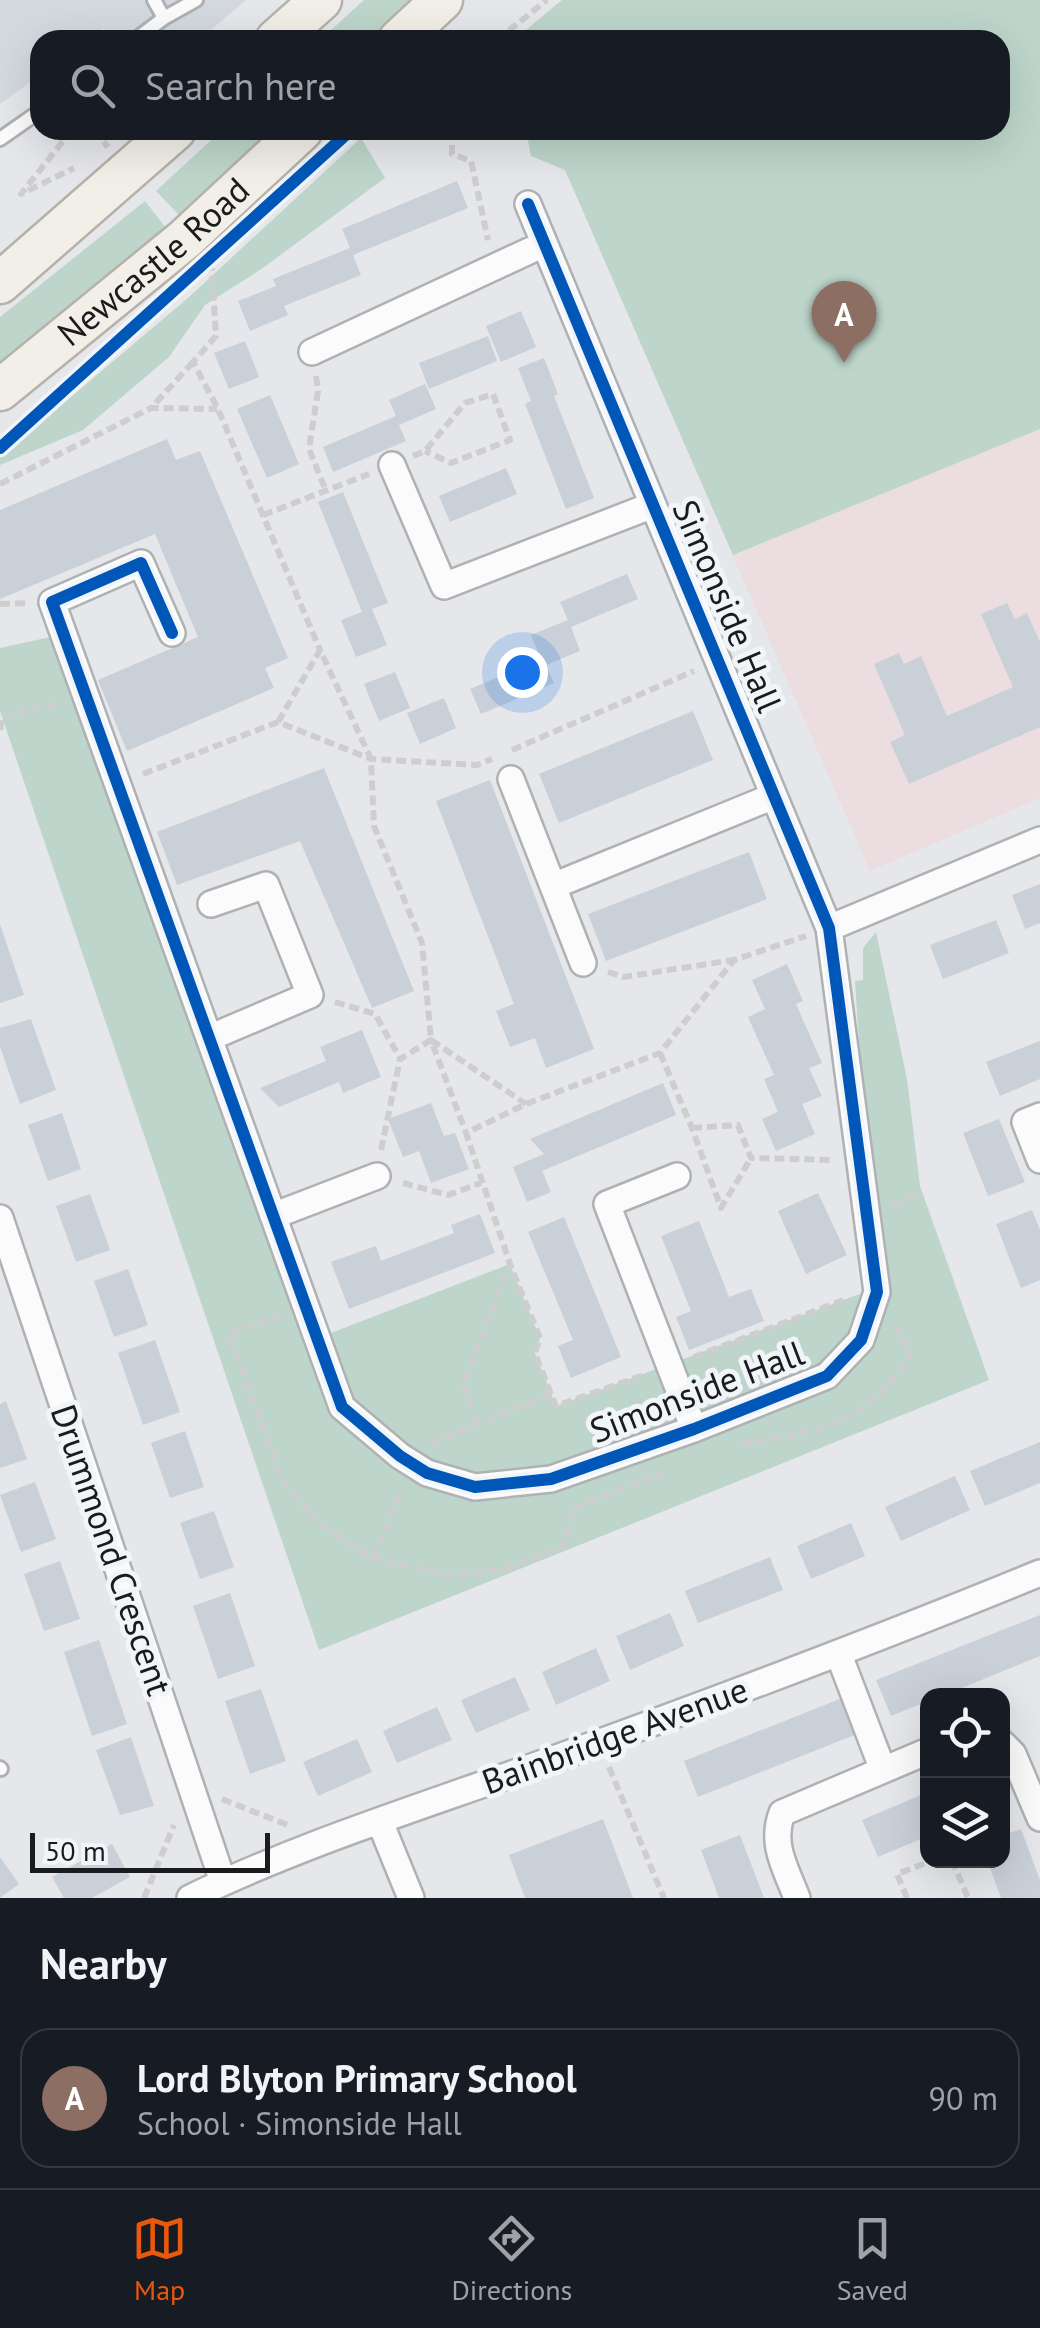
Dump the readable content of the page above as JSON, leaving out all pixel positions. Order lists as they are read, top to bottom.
{
  "streets": {
    "main road": ["Newcastle Road"],
    "street": ["Simonside Hall", "Drummond Crescent", "Bainbridge Avenue"]
  },
  "crossings": [
    ["Drummond Crescent", "Bainbridge Avenue"]
  ],
  "scale_bar": "50 m",
  "page": {
    "search": "Search here",
    "pins": "A",
    "scale": "50 m",
    "heading": "Nearby",
    "list": [
      {
        "mark": "A",
        "name": "Lord Blyton Primary School",
        "note": "School · Simonside Hall",
        "value": "90 m"
      }
    ],
    "nav": ["Map", "Directions", "Saved"]
  }
}
